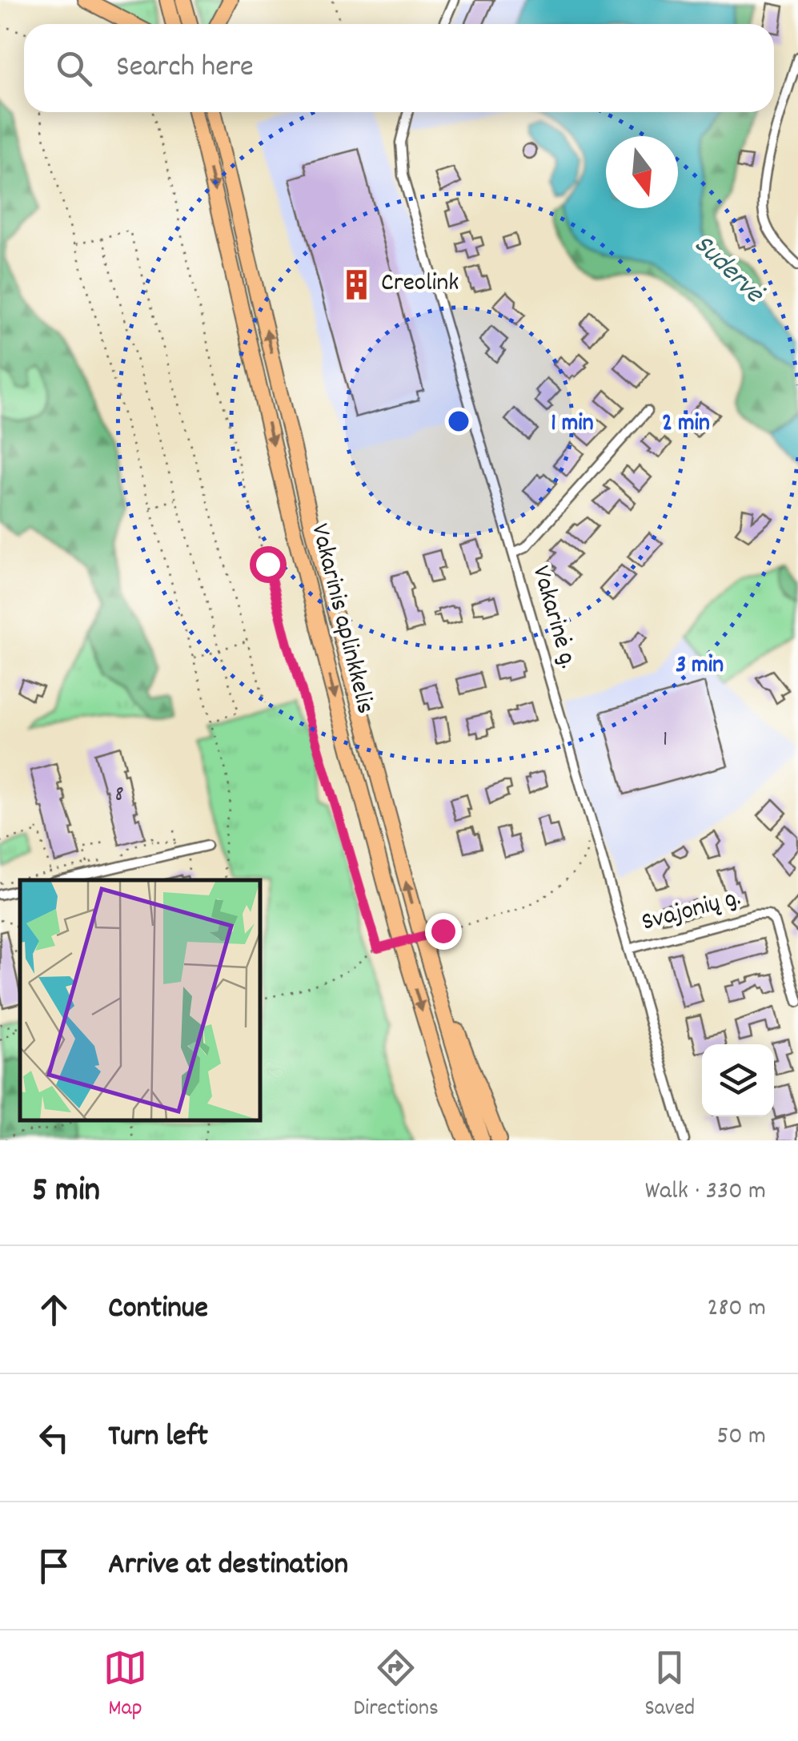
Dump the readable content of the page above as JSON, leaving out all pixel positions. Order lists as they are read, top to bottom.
{
  "streets": {
    "highway": ["Vakarinis aplinkkelis"],
    "street": ["Vakarinė g.", "Svajonių g."]
  },
  "crossings": [
    ["Vakarinė g.", "Svajonių g."]
  ],
  "water": ["Sudervė"],
  "places": {
    "building": ["Creolink"]
  },
  "house_numbers": ["1", "8"],
  "north": "bottom",
  "page": {
    "search": "Search here",
    "heading": ["5 min", "Walk · 330 m"],
    "list": [
      ["Continue", "280 m"],
      ["Turn left", "50 m"],
      "Arrive at destination"
    ],
    "nav": ["Map", "Directions", "Saved"]
  },
  "rings": ["1 min", "2 min", "3 min"]
}
